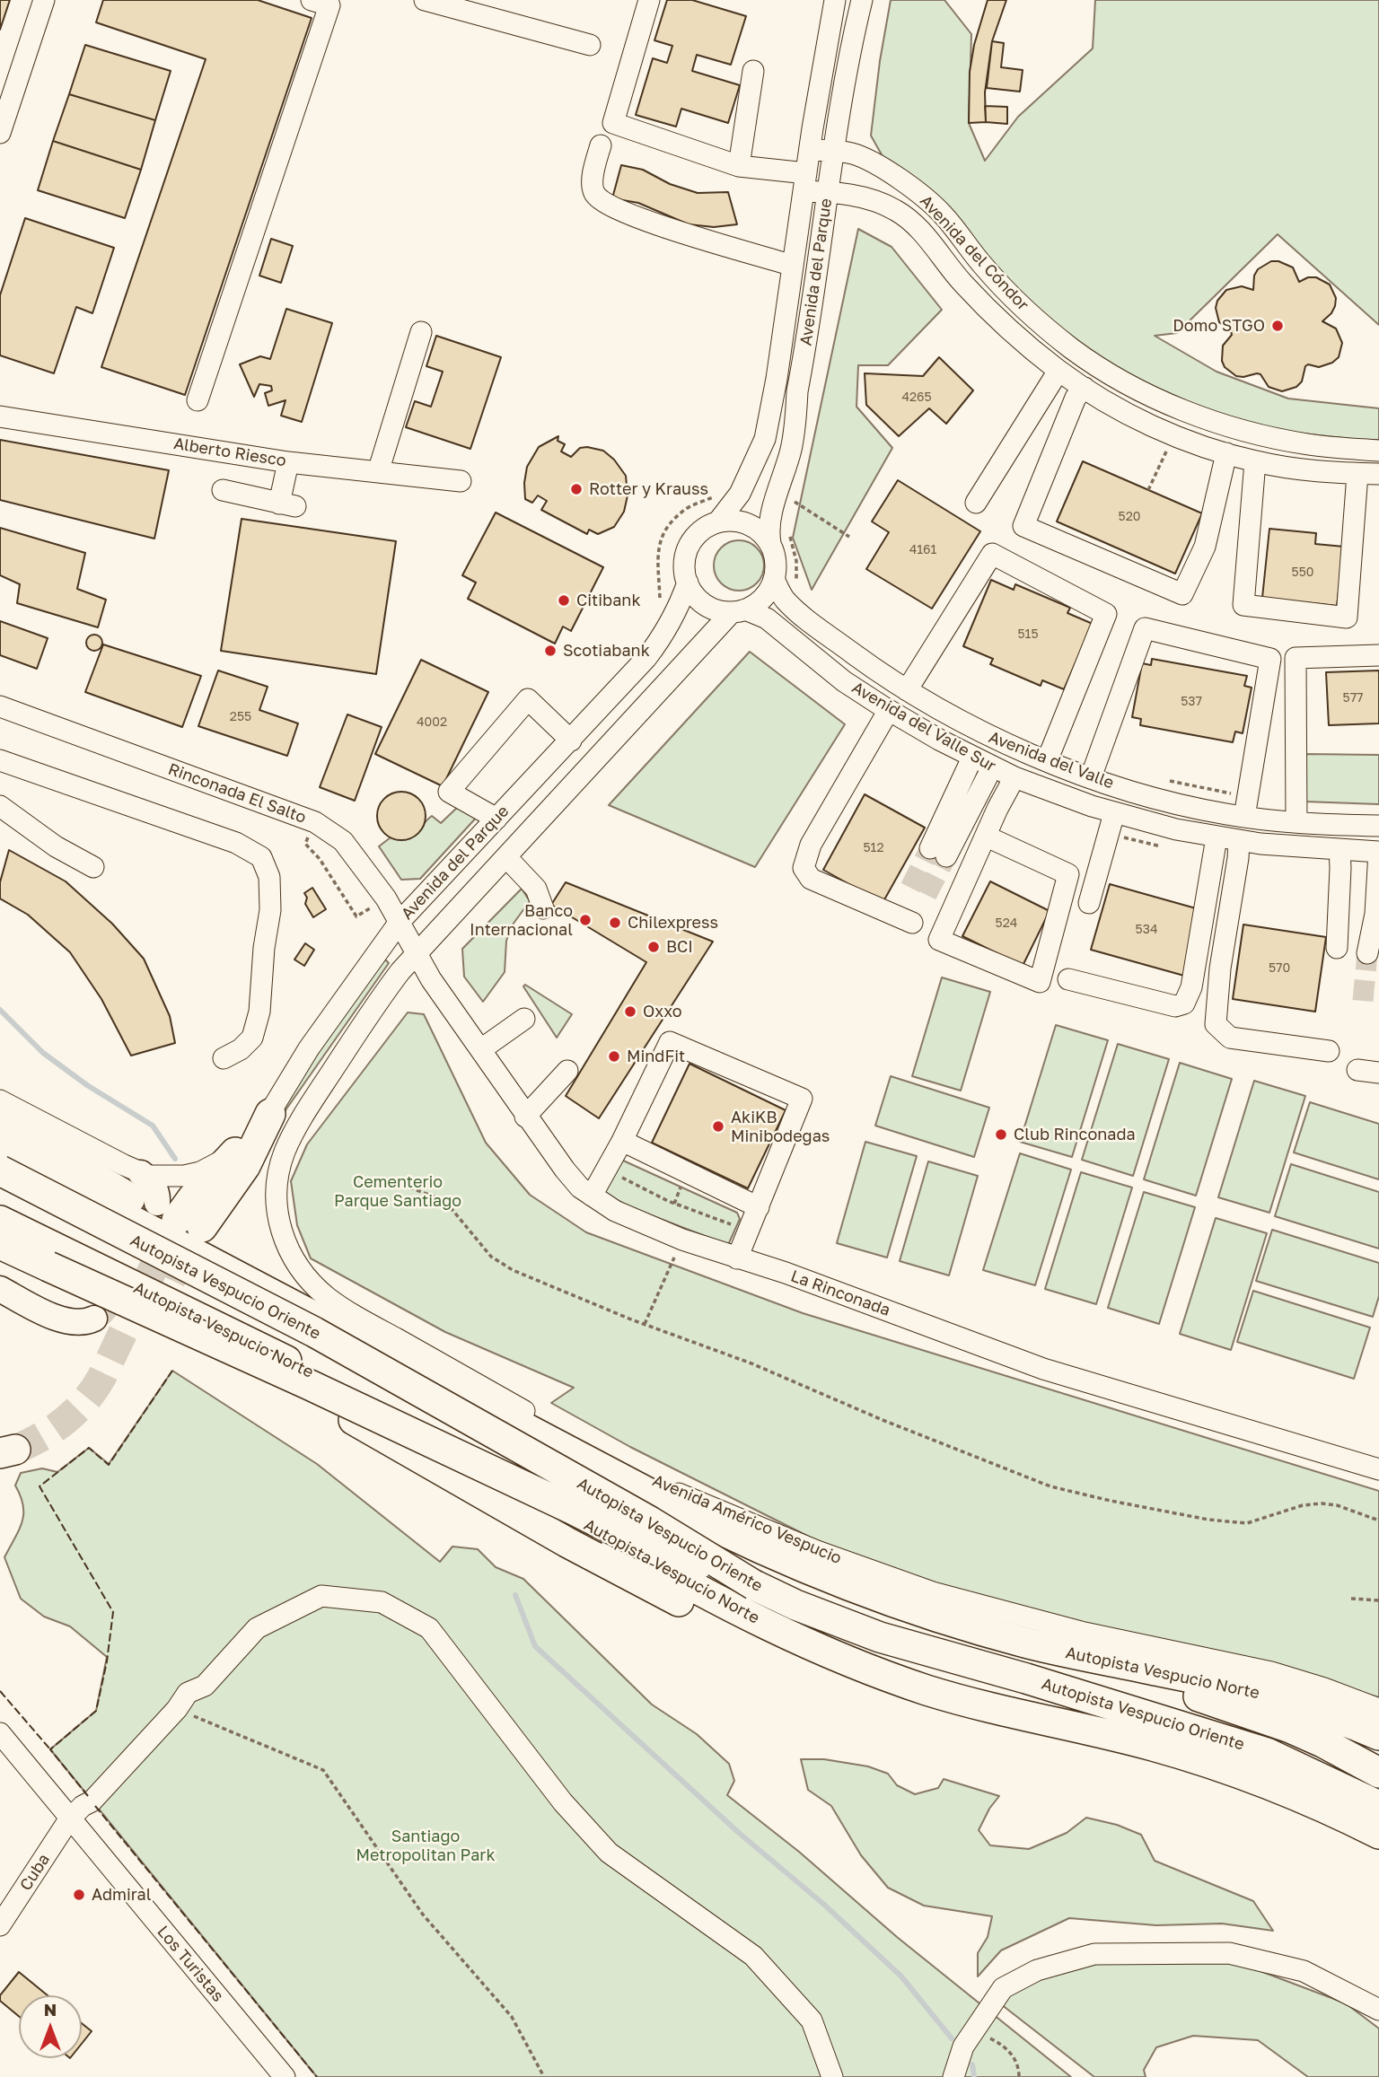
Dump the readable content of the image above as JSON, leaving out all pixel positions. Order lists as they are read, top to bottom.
{
  "streets": {
    "highway": ["Autopista Vespucio Oriente", "Autopista Vespucio Norte"],
    "street": [
      "Avenida del Cóndor",
      "Avenida del Parque",
      "Alberto Riesco",
      "Avenida del Valle Sur",
      "Avenida del Valle",
      "Rinconada El Salto",
      "La Rinconada",
      "Avenida Américo Vespucio",
      "Cuba",
      "Los Turistas"
    ]
  },
  "crossings": [
    ["Avenida del Cóndor", "Avenida del Parque"],
    ["Avenida del Parque", "Avenida del Valle Sur"],
    ["Avenida del Parque", "Avenida del Valle"],
    ["Avenida del Parque", "Rinconada El Salto"],
    ["Avenida del Parque", "La Rinconada"],
    ["Avenida del Parque", "Avenida Américo Vespucio"],
    ["Avenida del Valle Sur", "Avenida del Valle"],
    ["Rinconada El Salto", "La Rinconada"],
    ["Autopista Vespucio Oriente", "Autopista Vespucio Norte"],
    ["Cuba", "Los Turistas"]
  ],
  "parks": ["Cementerio Parque Santiago", "Santiago Metropolitan Park"],
  "places": [
    "Domo STGO",
    "Rotter y Krauss",
    "Citibank",
    "Scotiabank",
    "Banco Internacional",
    "Chilexpress",
    "BCI",
    "Oxxo",
    "MindFit",
    "AkiKB Minibodegas",
    "Club Rinconada",
    "Admiral"
  ],
  "house_numbers": [
    "4265",
    "520",
    "4161",
    "550",
    "515",
    "577",
    "537",
    "255",
    "4002",
    "512",
    "524",
    "534",
    "570"
  ],
  "north": "top"
}
